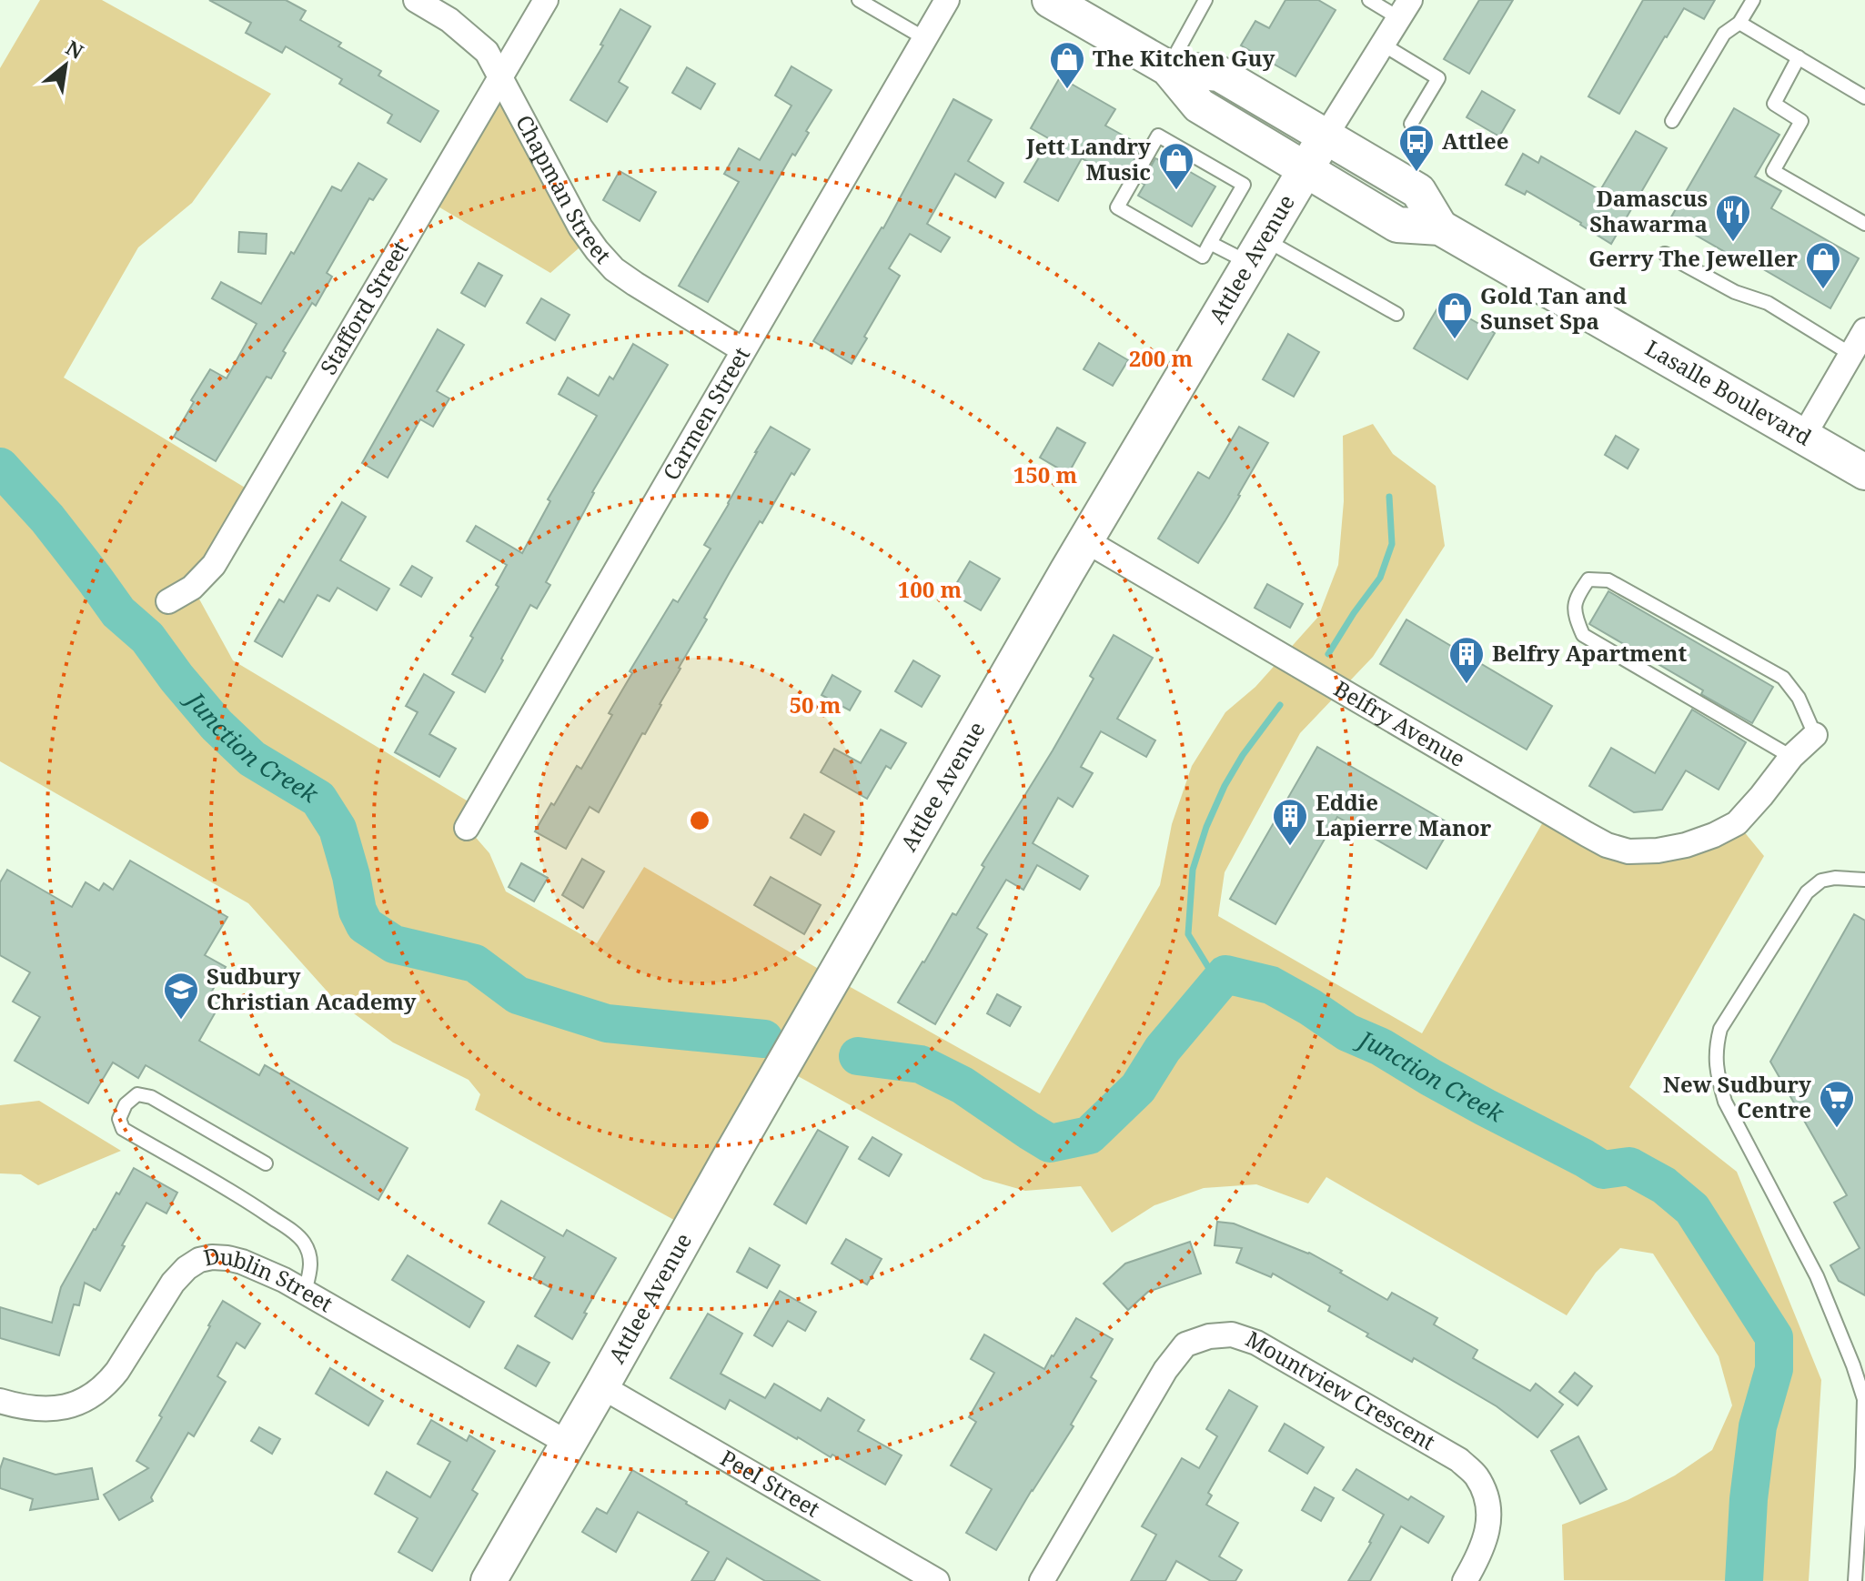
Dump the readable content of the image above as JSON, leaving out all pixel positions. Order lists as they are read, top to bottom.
{
  "streets": {
    "street": [
      "Chapman Street",
      "Attlee Avenue",
      "Stafford Street",
      "Lasalle Boulevard",
      "Carmen Street",
      "Belfry Avenue",
      "Dublin Street",
      "Mountview Crescent",
      "Peel Street"
    ]
  },
  "crossings": [
    ["Chapman Street", "Stafford Street"],
    ["Chapman Street", "Carmen Street"],
    ["Attlee Avenue", "Lasalle Boulevard"],
    ["Attlee Avenue", "Belfry Avenue"],
    ["Attlee Avenue", "Dublin Street"],
    ["Attlee Avenue", "Peel Street"]
  ],
  "water": ["Junction Creek"],
  "places": {
    "shop": [
      "The Kitchen Guy",
      "Jett Landry Music",
      "Gerry The Jeweller",
      "Gold Tan and Sunset Spa"
    ],
    "bus stop": ["Attlee"],
    "restaurant": ["Damascus Shawarma"],
    "building": ["Belfry Apartment", "Eddie Lapierre Manor"],
    "school or university": ["Sudbury Christian Academy"],
    "supermarket": ["New Sudbury Centre"]
  },
  "north": "top right",
  "rings": [
    "200 m",
    "150 m",
    "100 m",
    "50 m"
  ]
}
